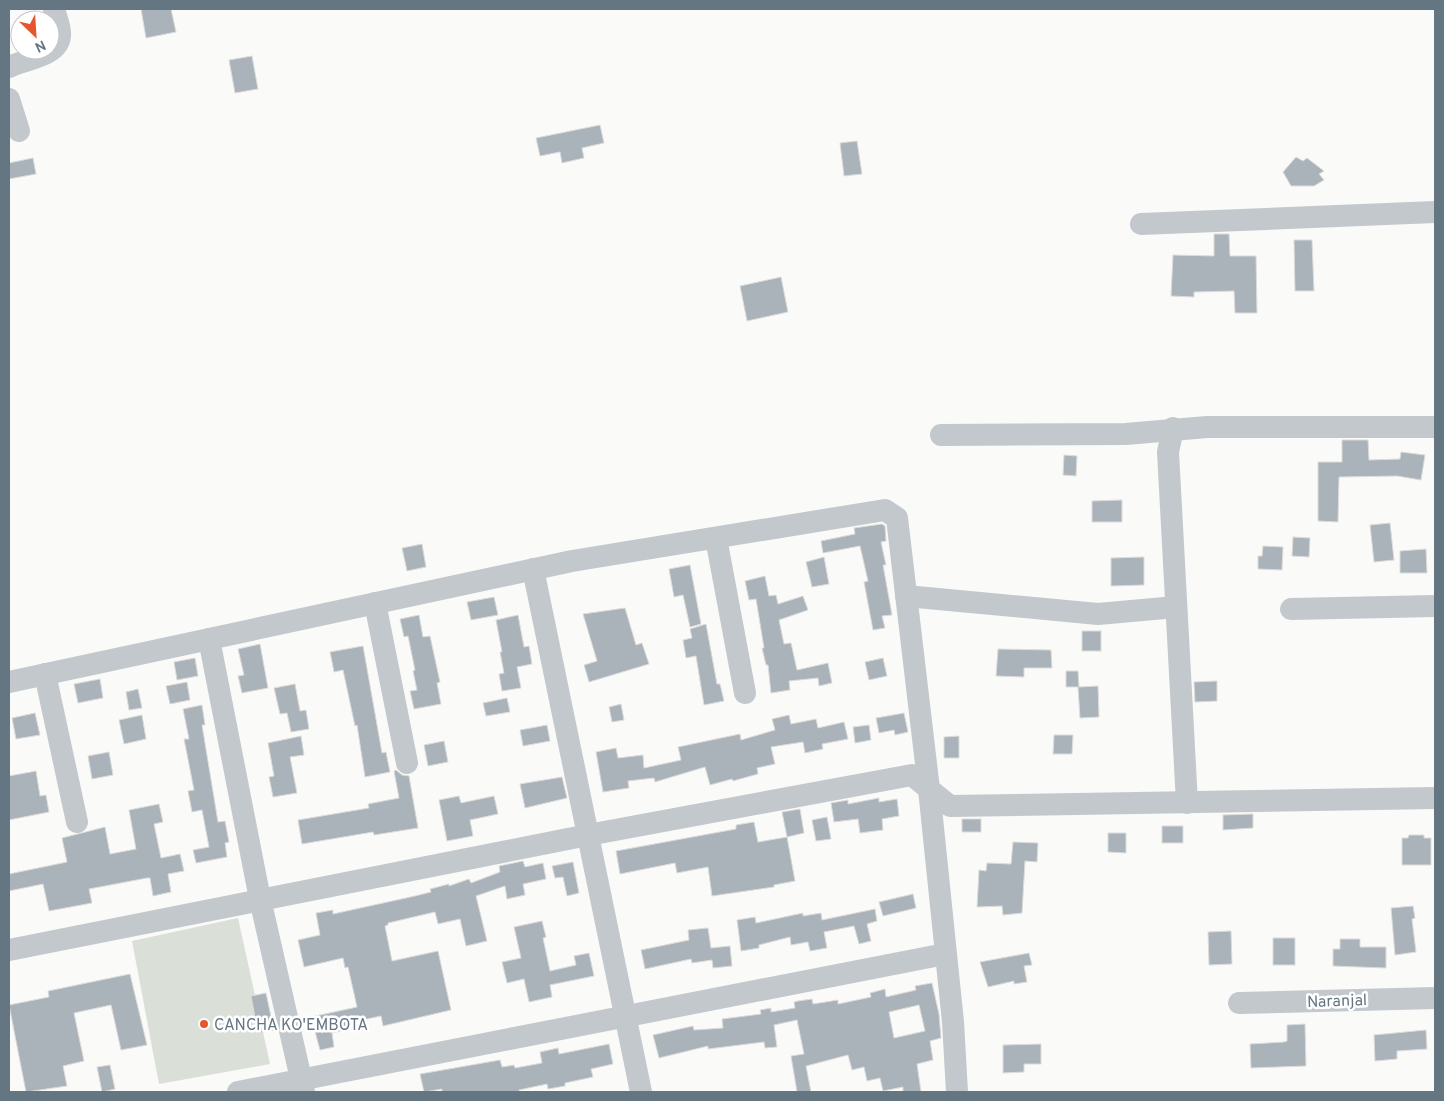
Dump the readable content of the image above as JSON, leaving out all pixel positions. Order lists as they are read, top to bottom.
{
  "streets": {
    "street": ["Naranjal"]
  },
  "places": ["CANCHA KO'EMBOTA"],
  "north": "bottom right"
}
